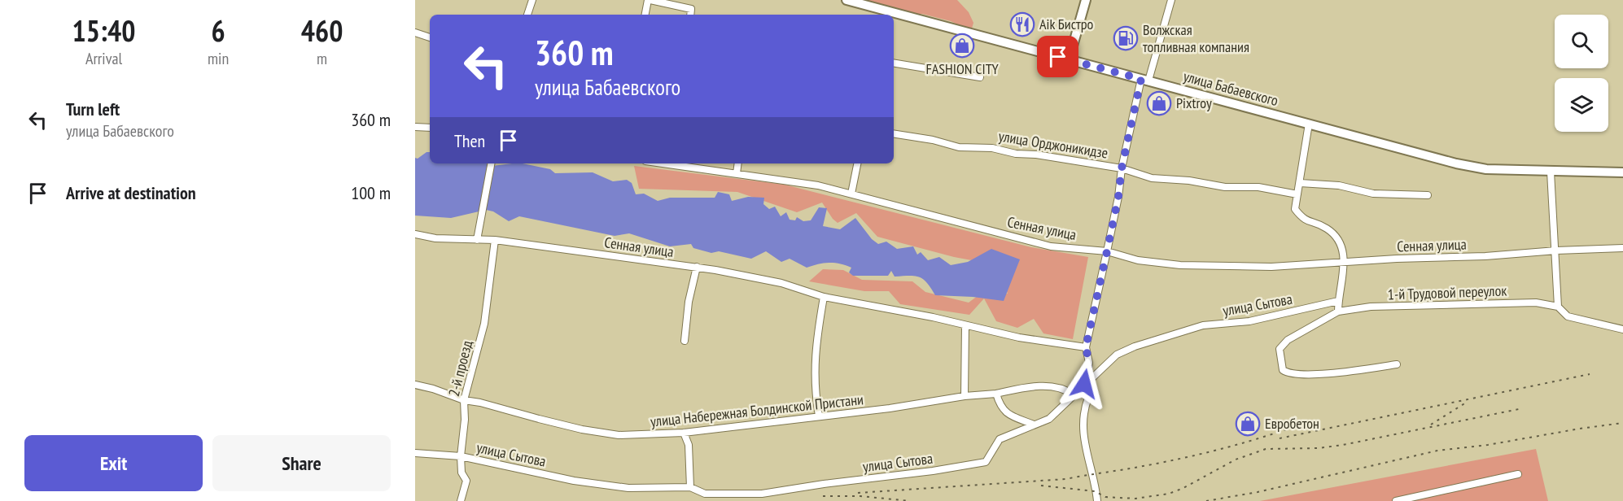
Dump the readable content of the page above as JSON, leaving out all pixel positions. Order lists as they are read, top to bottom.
{
  "streets": {
    "main road": ["улица Бабаевского"],
    "street": [
      "улица Орджоникидзе",
      "Сенная улица",
      "1-й Трудовой переулок",
      "улица Сытова",
      "2-й проезд",
      "улица Набережная Болдинской Пристани"
    ]
  },
  "crossings": [
    ["Сенная улица", "2-й проезд"],
    ["улица Сытова", "2-й проезд"],
    ["улица Сытова", "улица Набережная Болдинской Пристани"],
    ["2-й проезд", "улица Набережная Болдинской Пристани"]
  ],
  "places": {
    "restaurant": ["Aik Бистро"],
    "fuel station": ["Волжская топливная компания"],
    "shop": ["FASHION CITY", "Pixtroy", "Евробетон"]
  },
  "page": {
    "eta": [
      "15:40",
      "Arrival",
      "6",
      "min",
      "460",
      "m"
    ],
    "turn": ["360 m", "улица Бабаевского"],
    "list": [
      {
        "name": "Turn left",
        "note": "улица Бабаевского",
        "value": "360 m"
      },
      {
        "name": "Arrive at destination",
        "value": "100 m"
      }
    ],
    "then": "Then",
    "buttons": ["Exit", "Share"]
  }
}
